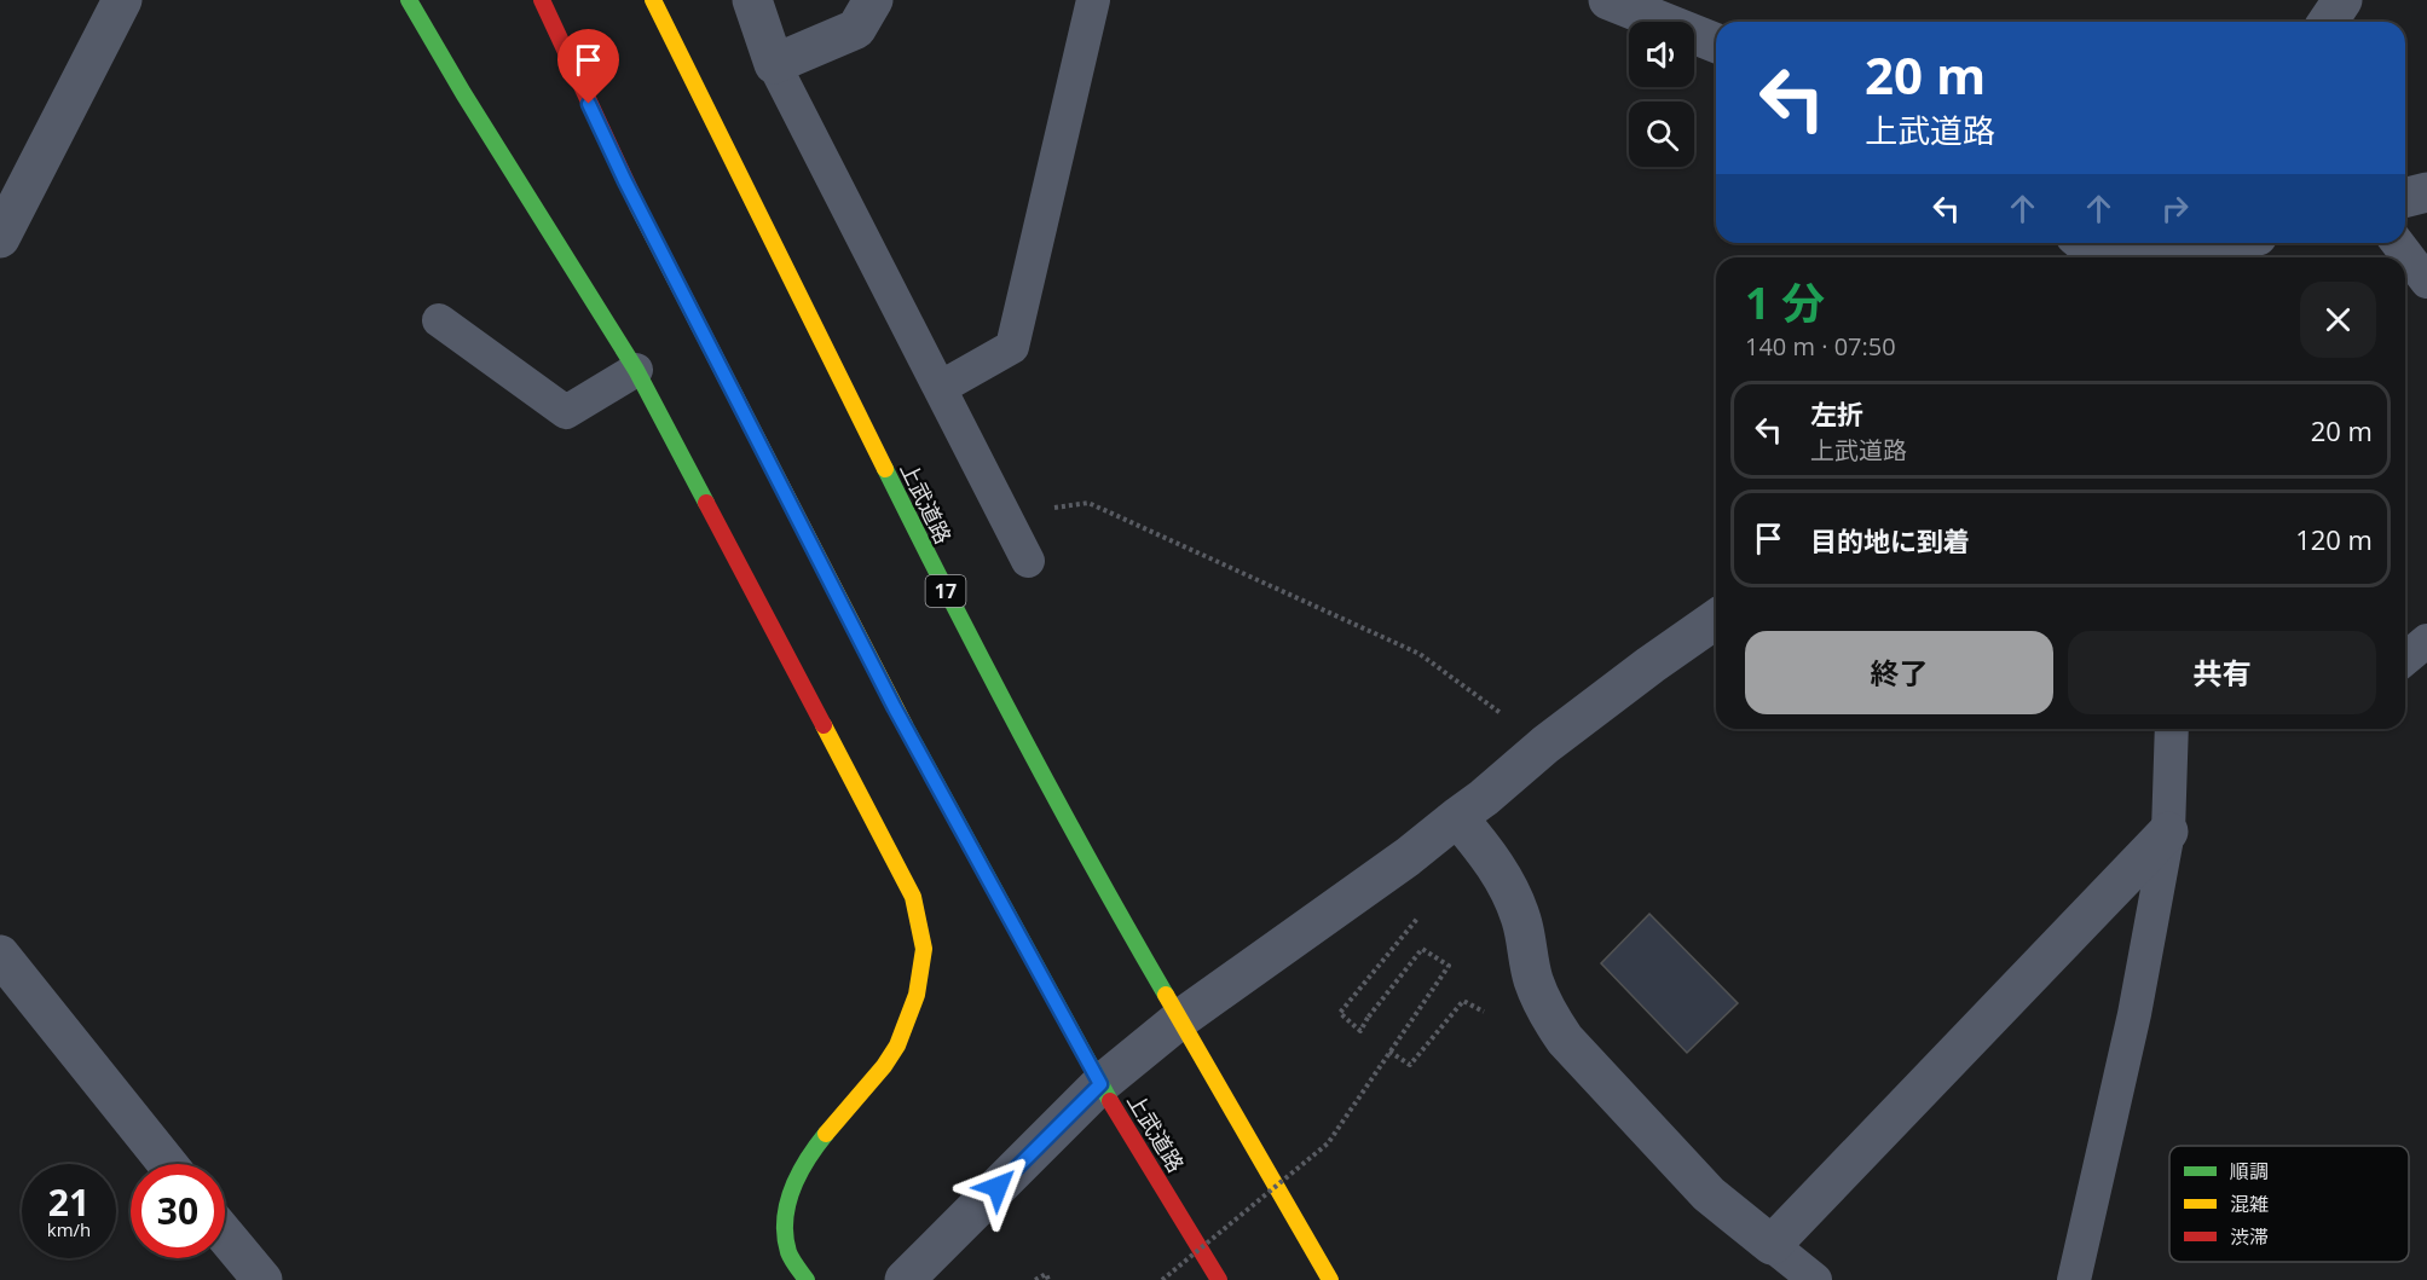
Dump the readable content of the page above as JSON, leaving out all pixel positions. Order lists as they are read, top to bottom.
{
  "streets": {
    "main road": ["上武道路", "17"]
  },
  "legend": ["順調", "混雑", "渋滞"],
  "page": {
    "turn": ["20 m", "上武道路"],
    "heading": ["1 分", "140 m · 07:50"],
    "list": [
      {
        "name": "左折",
        "note": "上武道路",
        "value": "20 m"
      },
      {
        "name": "目的地に到着",
        "value": "120 m"
      }
    ],
    "buttons": ["終了", "共有"],
    "speed": "21 km/h",
    "limit": "30"
  }
}
